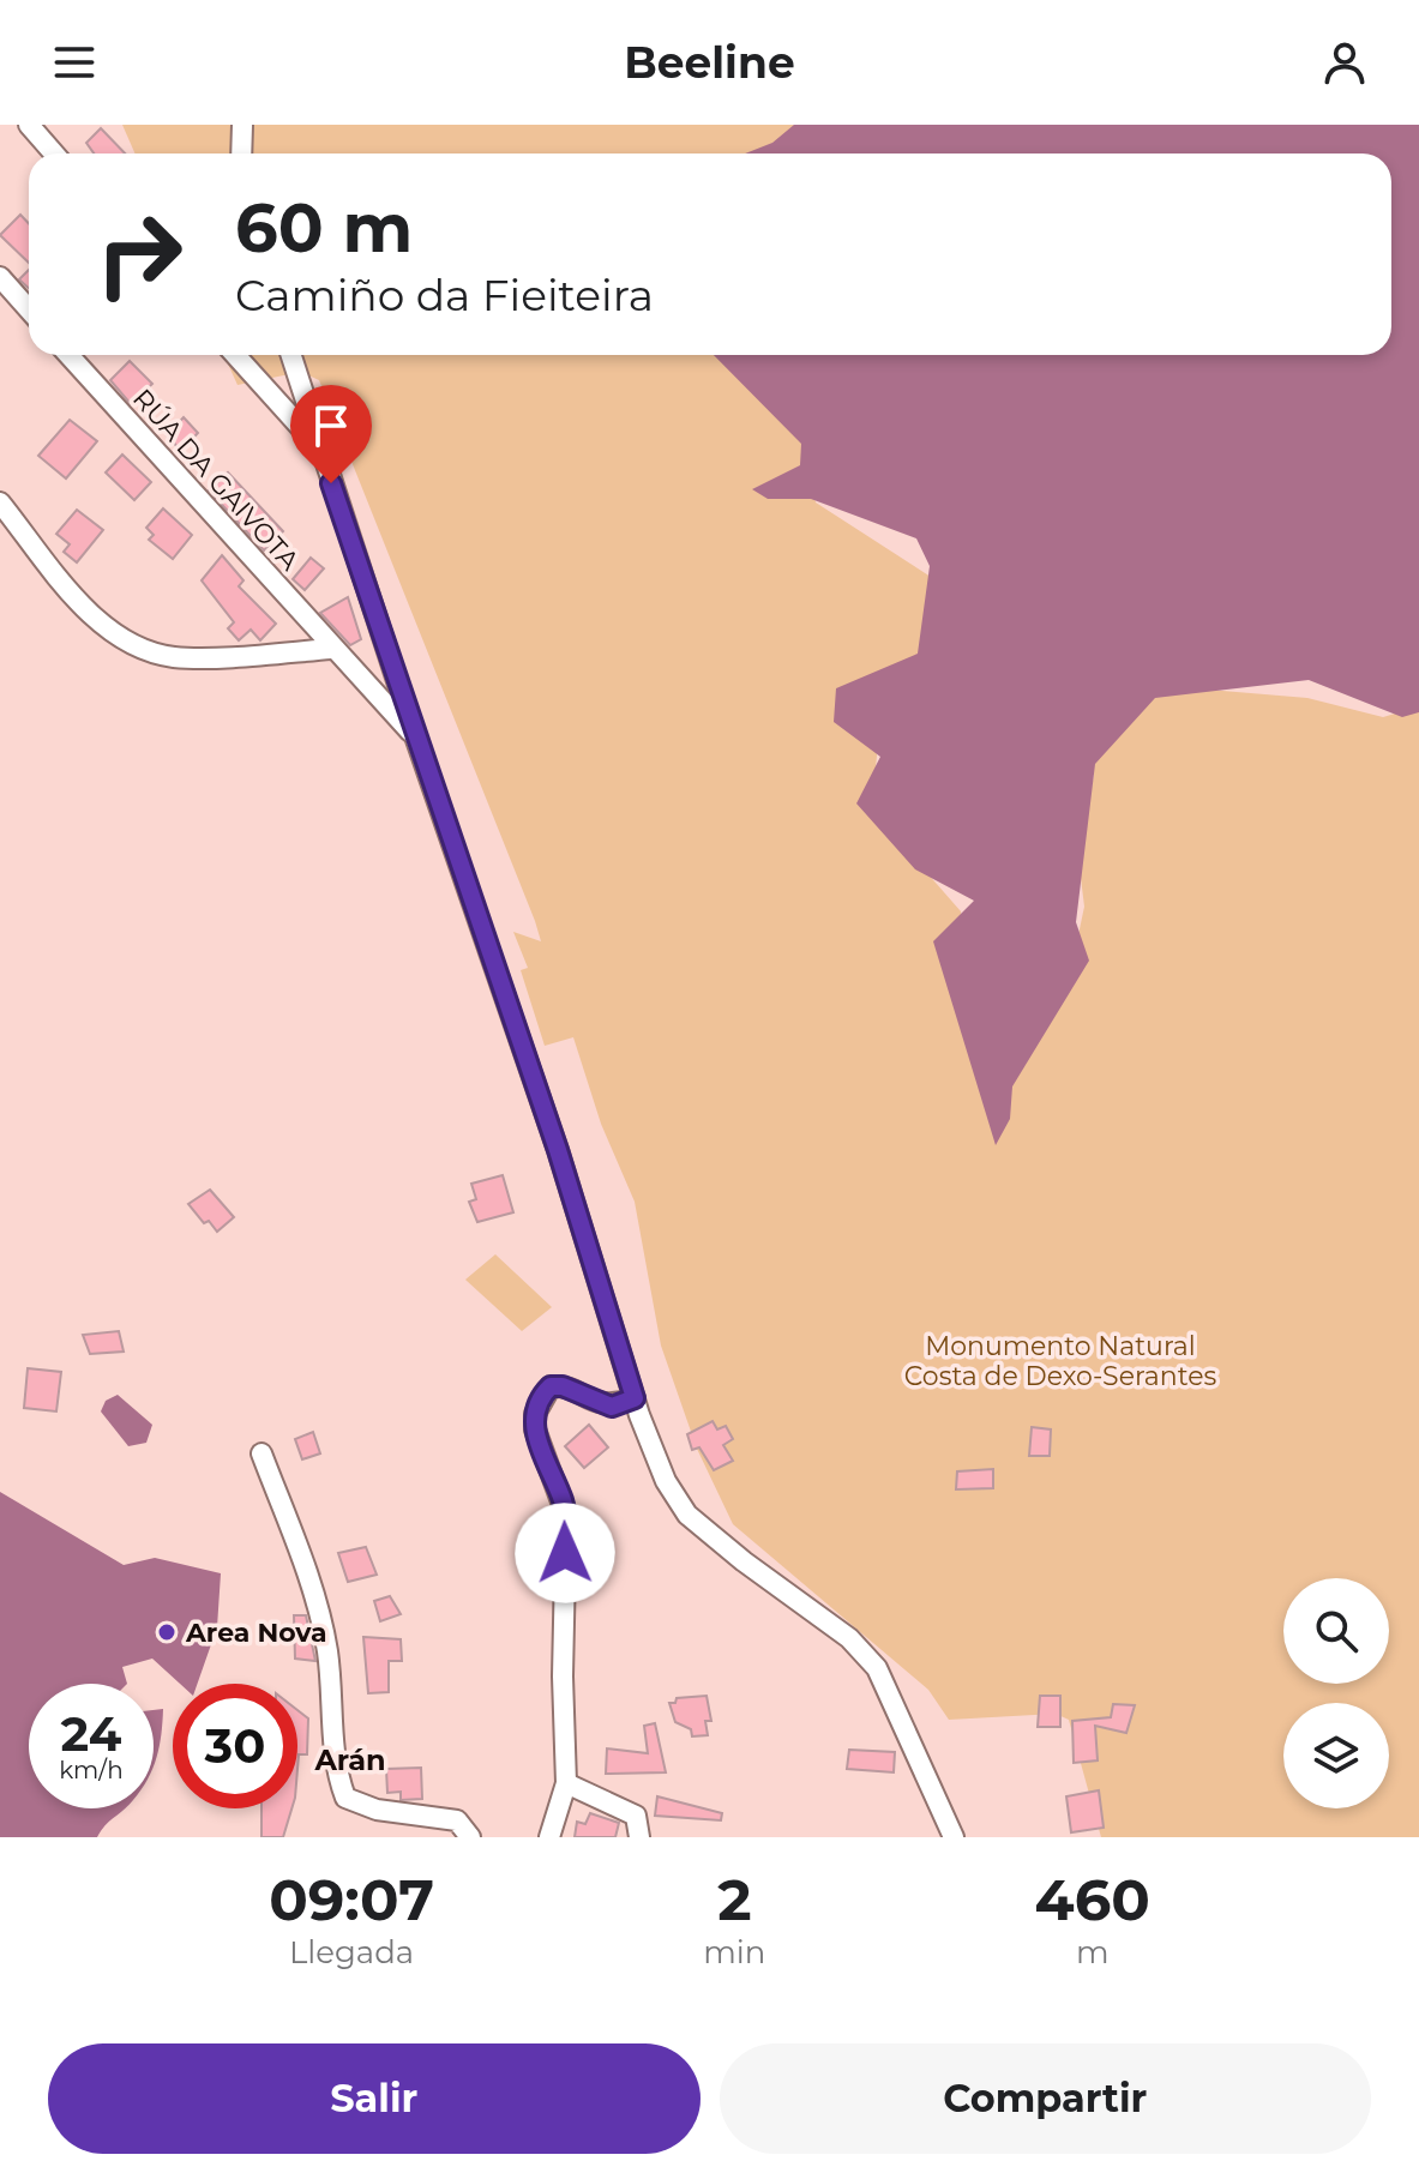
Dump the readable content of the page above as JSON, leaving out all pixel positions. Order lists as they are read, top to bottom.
{
  "streets": {
    "street": ["RÚA DA GAIVOTA"]
  },
  "districts": ["Arán"],
  "parks": ["Monumento Natural Costa de Dexo-Serantes"],
  "places": ["Area Nova"],
  "page": {
    "header": "Beeline",
    "turn": ["60 m", "Camiño da Fieiteira"],
    "speed": "24 km/h",
    "limit": "30",
    "eta": [
      "09:07",
      "Llegada",
      "2",
      "min",
      "460",
      "m"
    ],
    "buttons": ["Salir", "Compartir"]
  }
}
